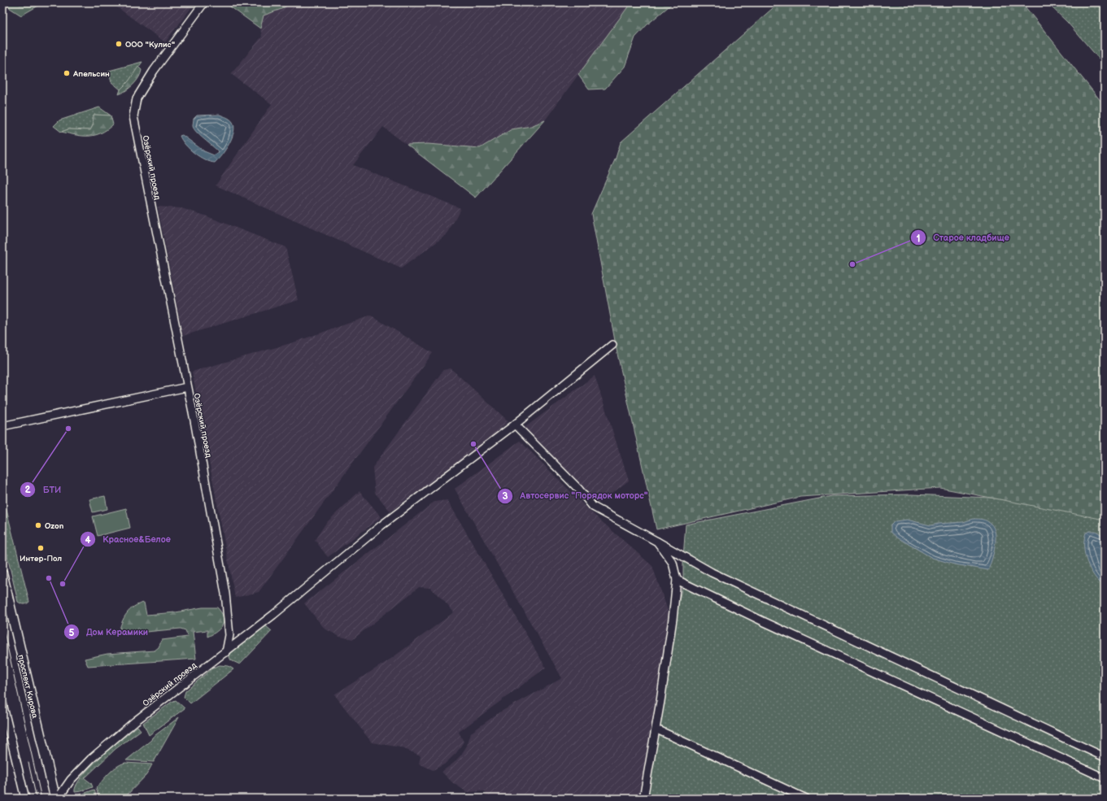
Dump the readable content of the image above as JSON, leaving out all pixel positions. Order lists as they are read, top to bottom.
{
  "streets": {
    "main road": ["проспект Кирова"],
    "street": ["Озёрский проезд"]
  },
  "crossings": [
    ["Озёрский проезд", "проспект Кирова"]
  ],
  "places": [
    "ООО \"Кулис\"",
    "Апельсин",
    "Старое кладбище",
    "БТИ",
    "Автосервис \"Порядок моторс\"",
    "Ozon",
    "Интер-Пол",
    "Дом Керамики",
    "Красное&Белое"
  ]
}
